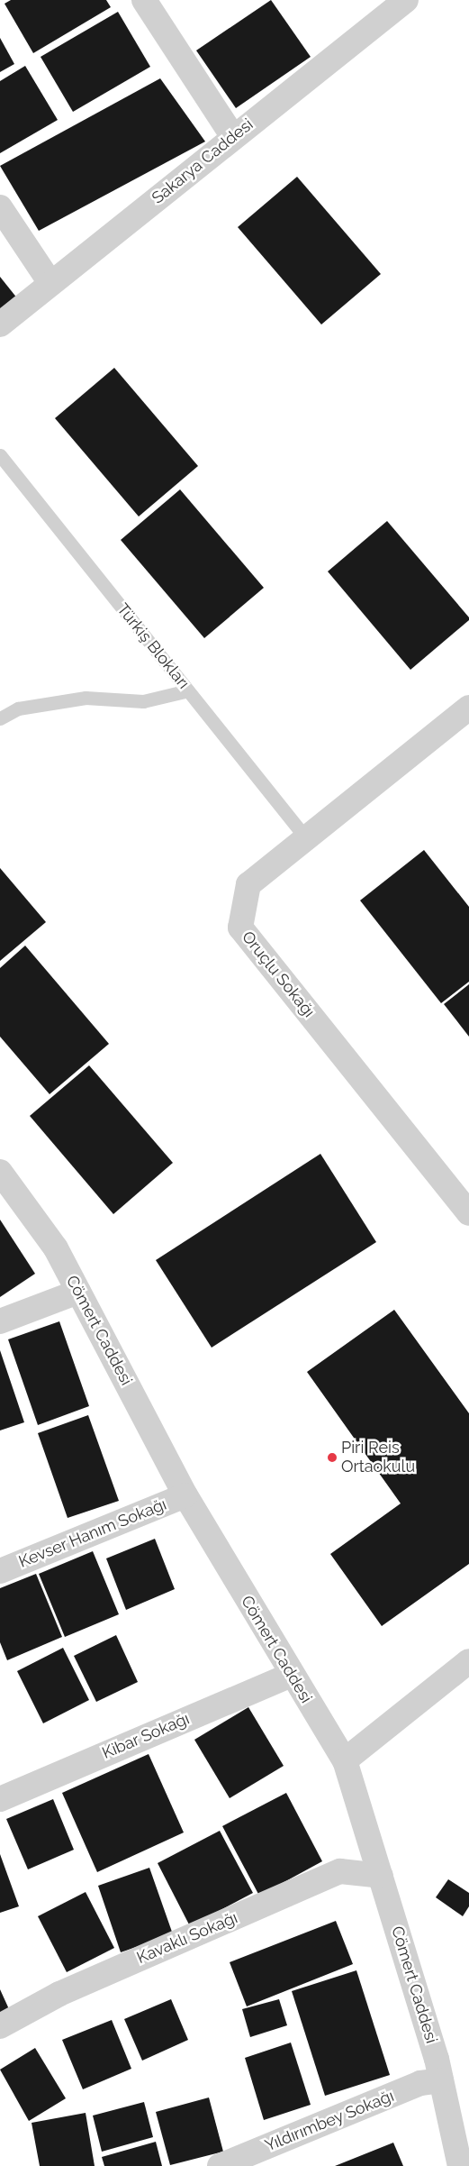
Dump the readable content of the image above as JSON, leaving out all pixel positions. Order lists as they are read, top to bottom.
{
  "streets": {
    "street": [
      "Sakarya Caddesi",
      "Oruçlu Sokağı",
      "Cömert Caddesi",
      "Kevser Hanım Sokağı",
      "Kibar Sokağı",
      "Kavaklı Sokağı",
      "Yıldırımbey Sokağı"
    ],
    "lane": ["Türkiş Blokları"]
  },
  "crossings": [
    ["Türkiş Blokları", "Oruçlu Sokağı"],
    ["Cömert Caddesi", "Kevser Hanım Sokağı"],
    ["Cömert Caddesi", "Kibar Sokağı"],
    ["Cömert Caddesi", "Kavaklı Sokağı"],
    ["Cömert Caddesi", "Yıldırımbey Sokağı"]
  ],
  "places": ["Piri Reis Ortaokulu"]
}
